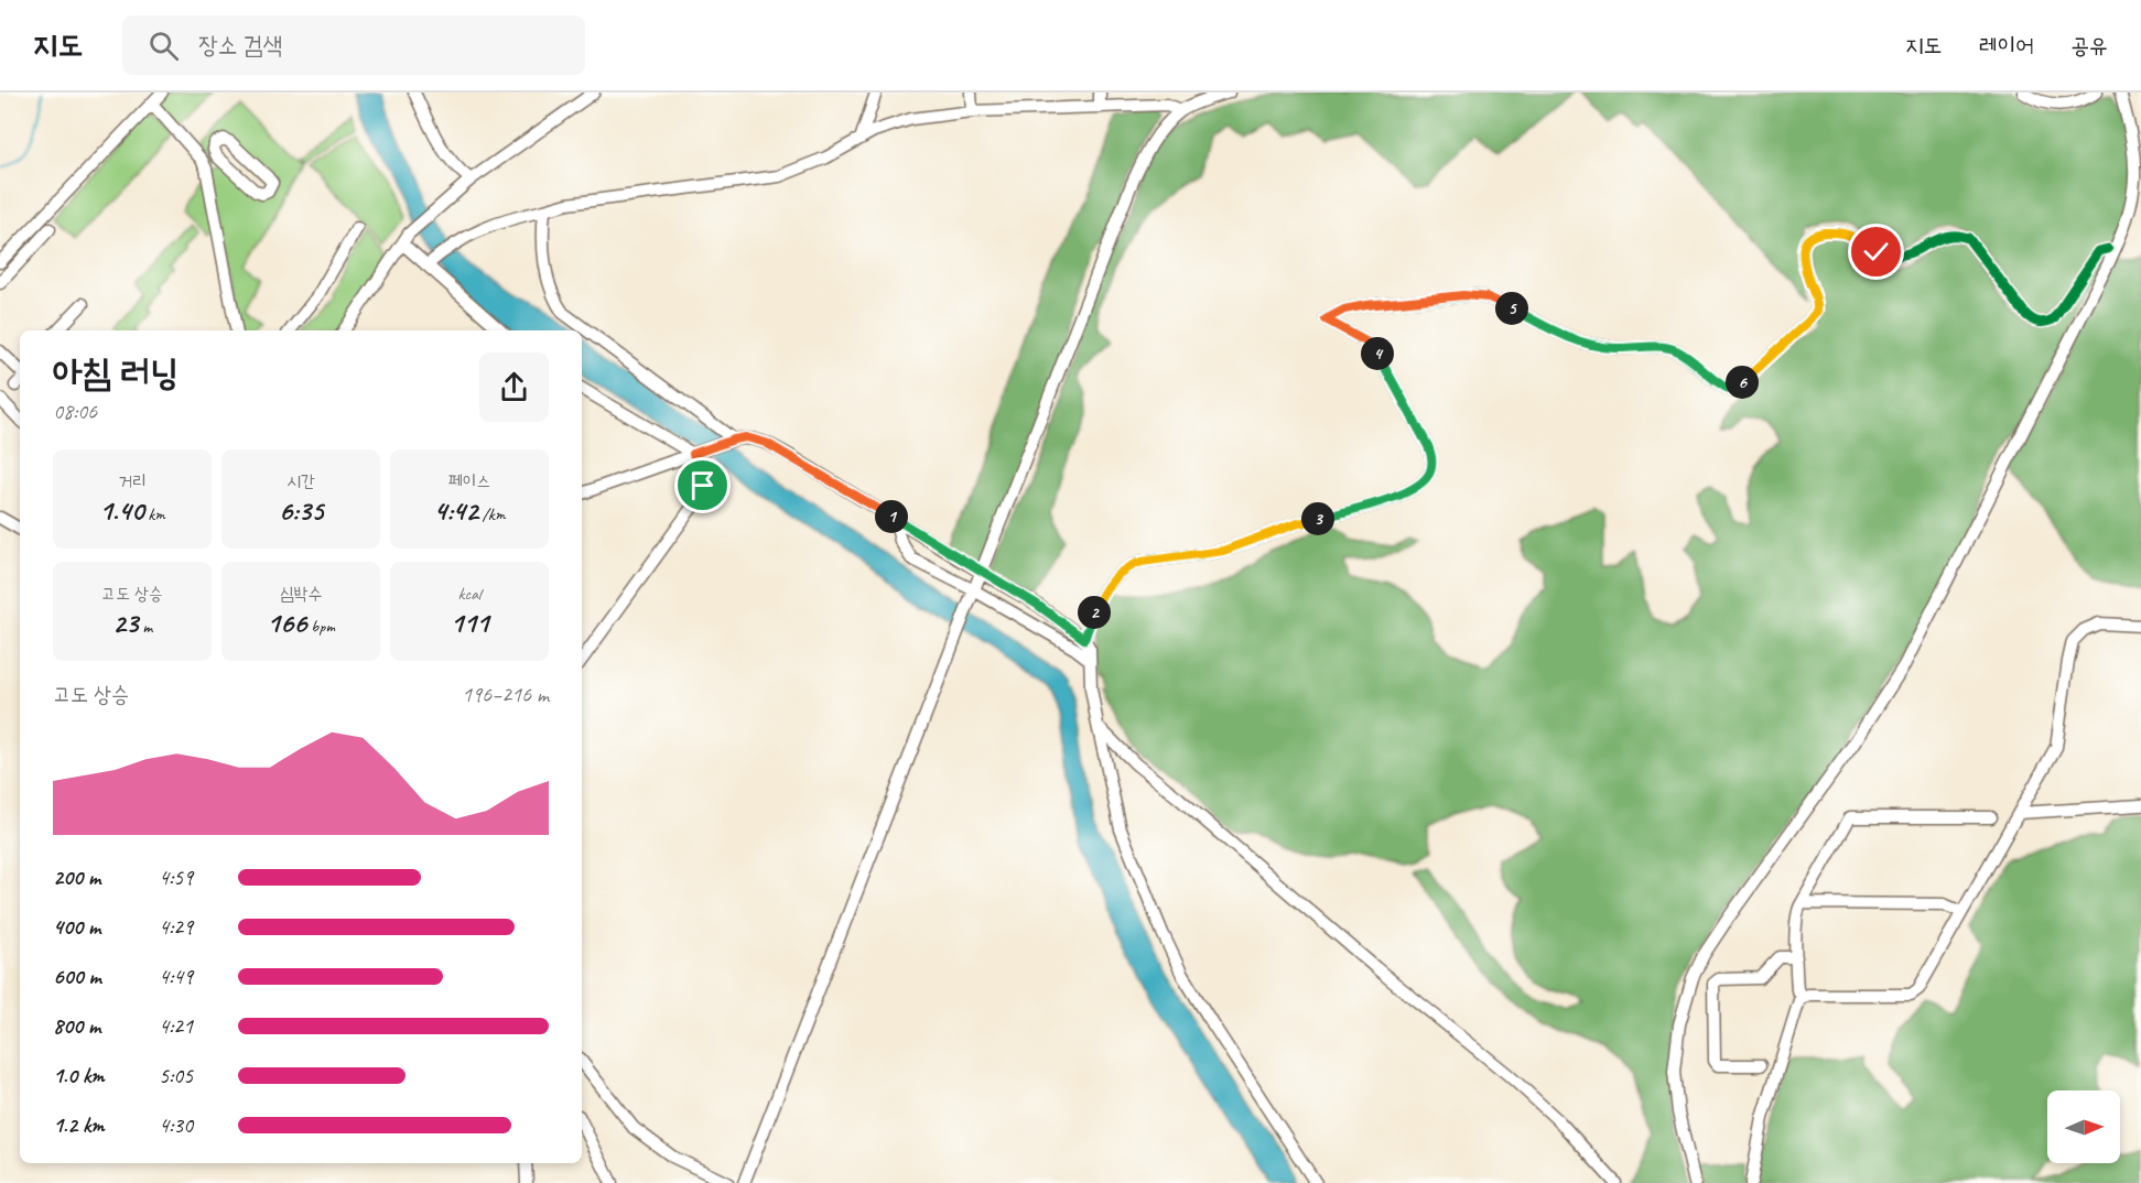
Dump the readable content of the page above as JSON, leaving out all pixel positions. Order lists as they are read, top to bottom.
{
  "north": "right",
  "page": {
    "header": "지도",
    "search": "장소 검색",
    "nav": ["지도", "레이어", "공유"],
    "pins": [
      "5",
      "4",
      "6",
      "1",
      "3",
      "2"
    ],
    "heading": ["아침 러닝", "08:06"],
    "stats": [
      ["거리", "1.40 km"],
      ["시간", "6:35"],
      ["페이스", "4:42 /km"],
      ["고도 상승", "23 m"],
      ["심박수", "166 bpm"],
      ["kcal", "111"]
    ],
    "chart": ["고도 상승", "196–216 m"],
    "list": [
      {
        "name": "200 m",
        "note": "4:59"
      },
      {
        "name": "400 m",
        "note": "4:29"
      },
      {
        "name": "600 m",
        "note": "4:49"
      },
      {
        "name": "800 m",
        "note": "4:21"
      },
      {
        "name": "1.0 km",
        "note": "5:05"
      },
      {
        "name": "1.2 km",
        "note": "4:30"
      }
    ]
  }
}
